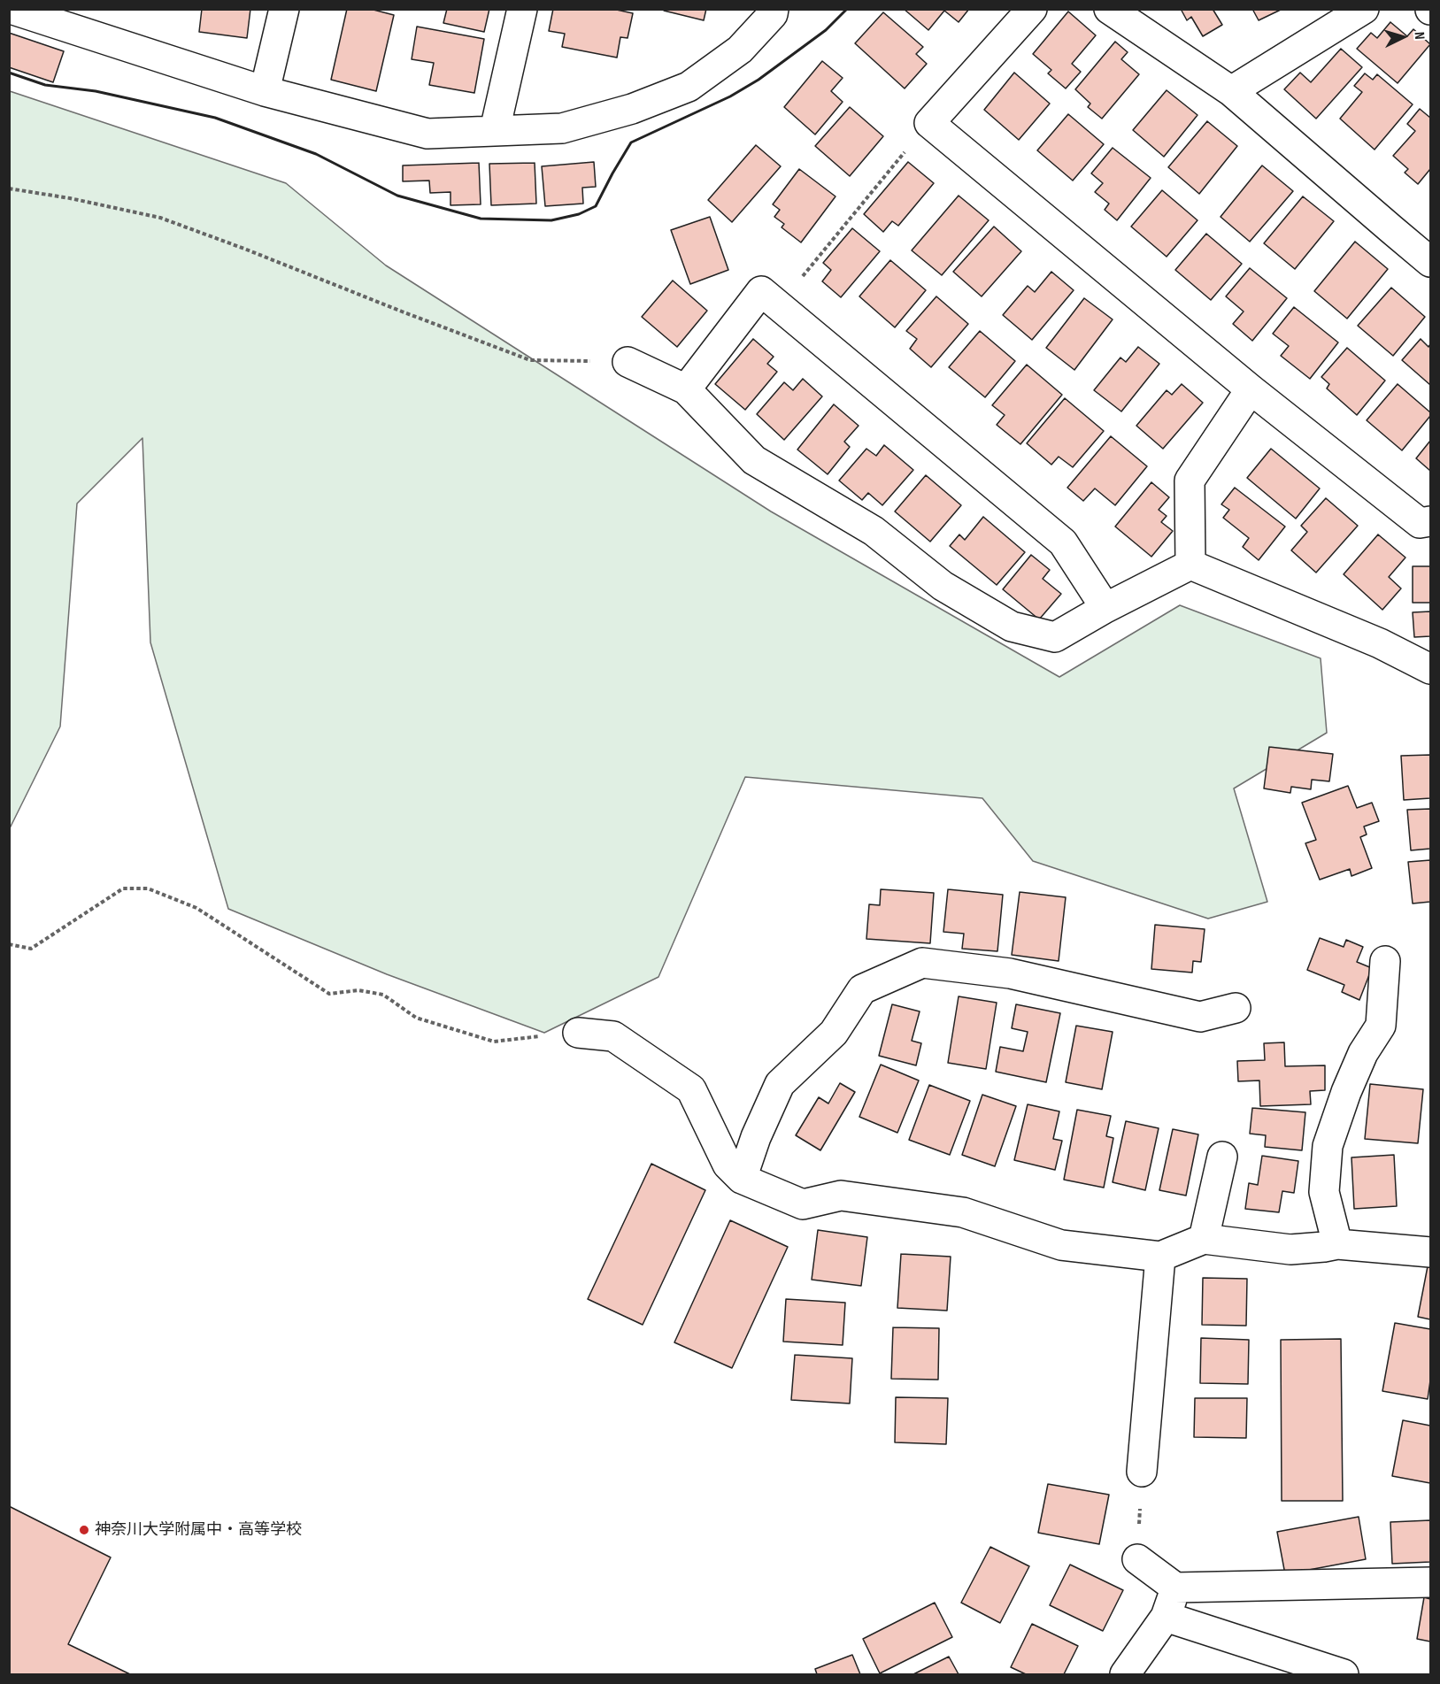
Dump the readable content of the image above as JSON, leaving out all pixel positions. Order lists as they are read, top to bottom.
{
  "places": ["神奈川大学附属中・高等学校"],
  "north": "right"
}
